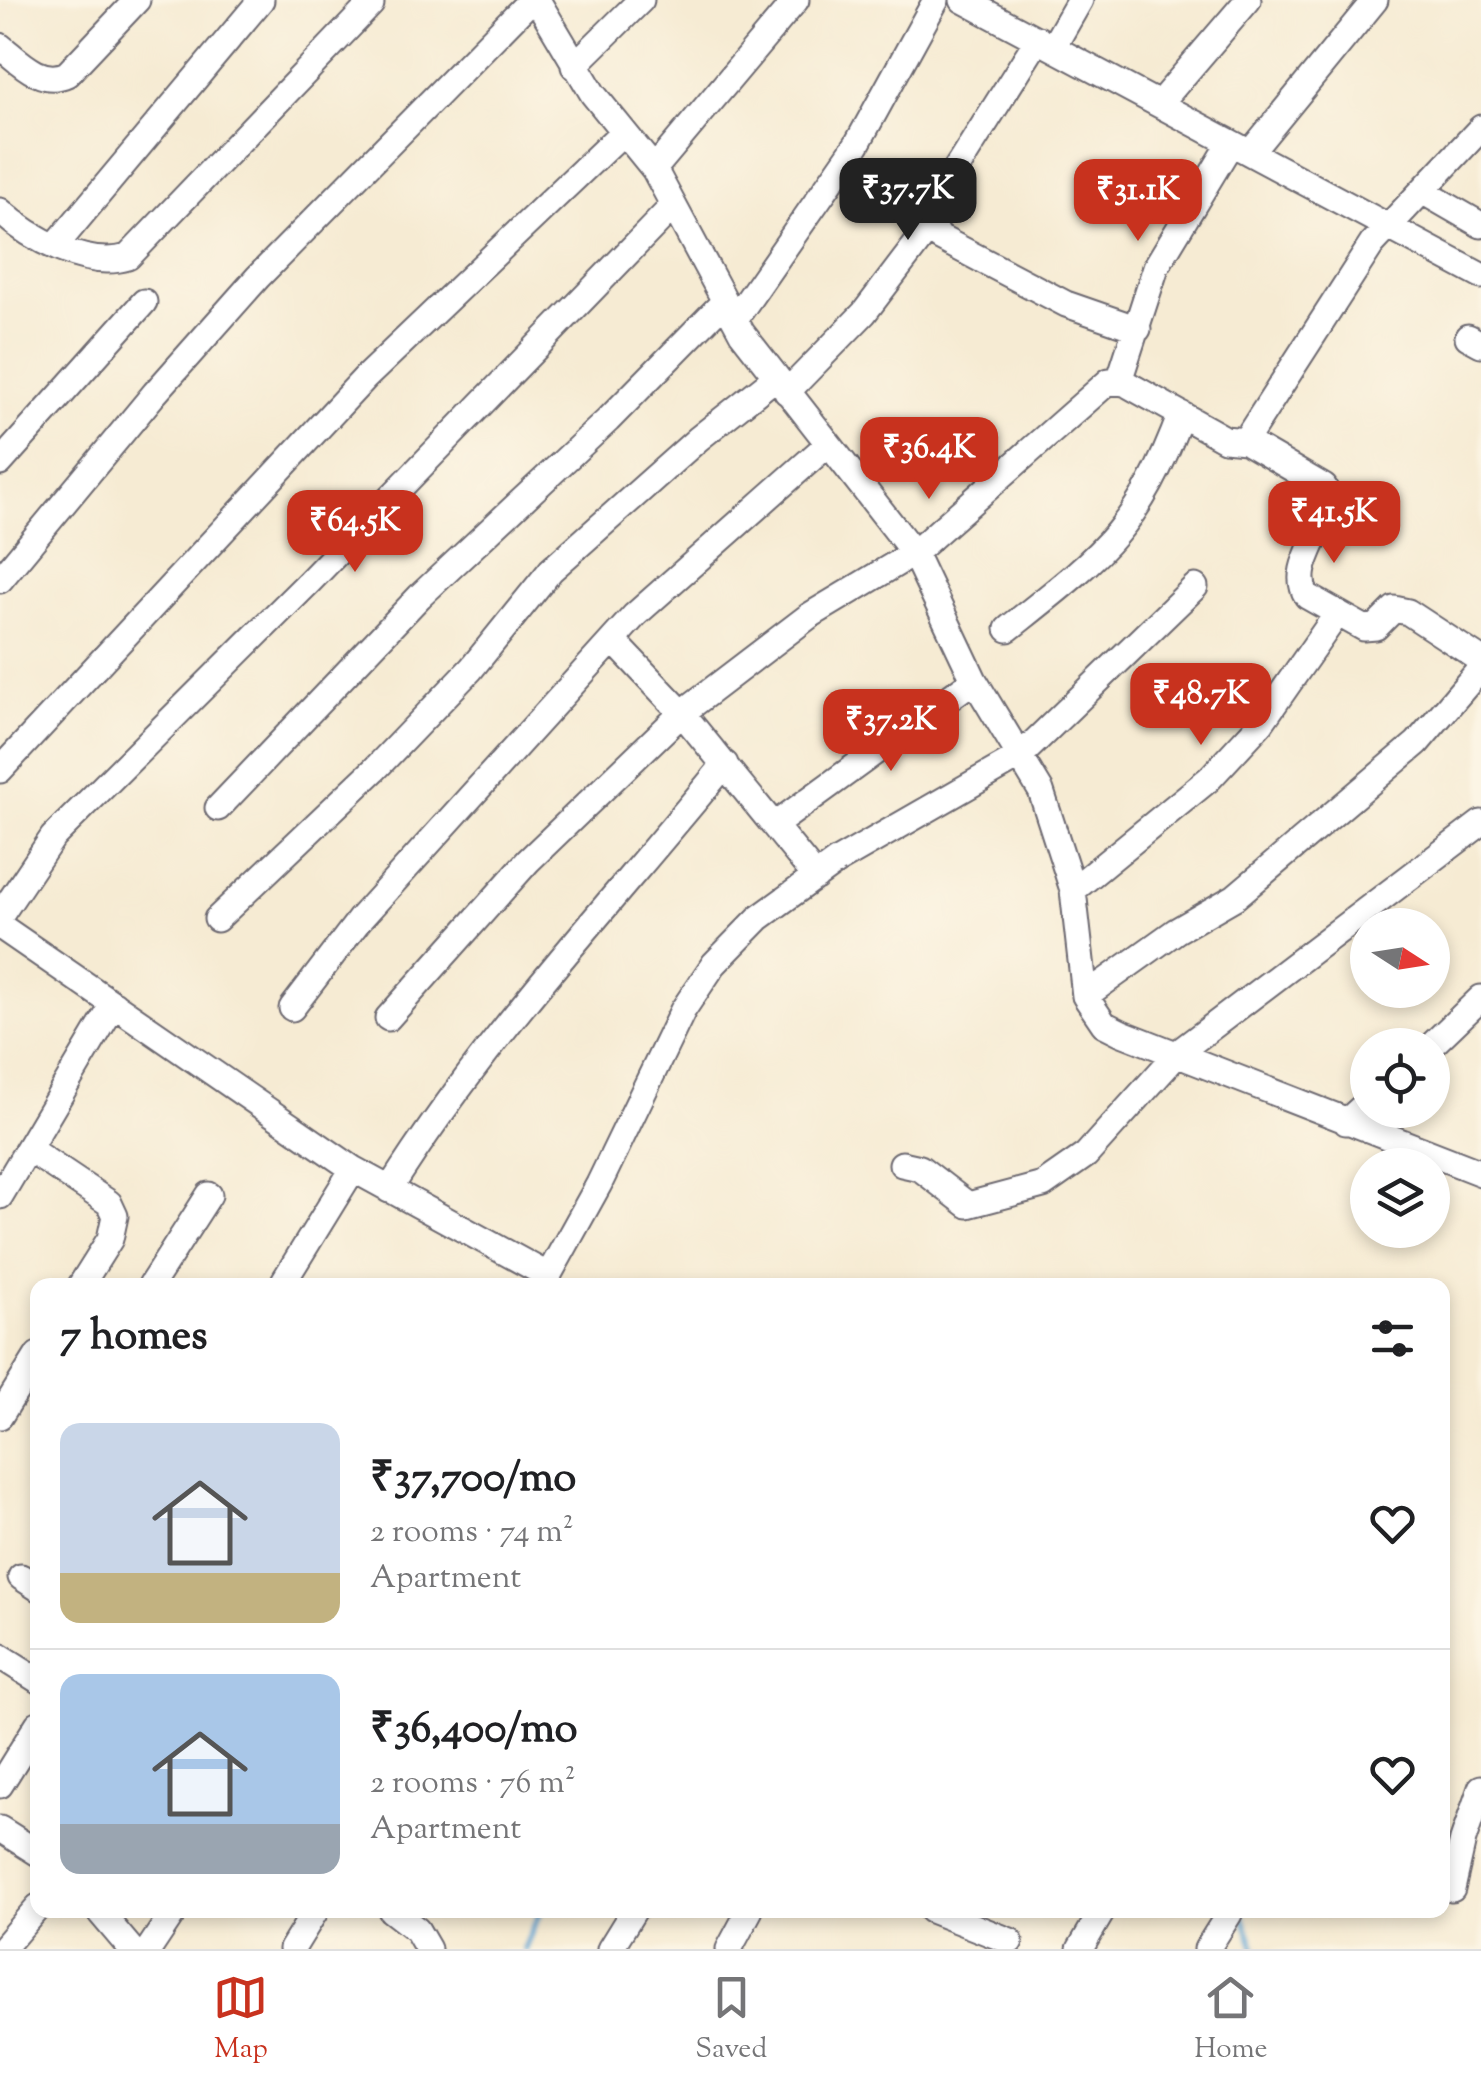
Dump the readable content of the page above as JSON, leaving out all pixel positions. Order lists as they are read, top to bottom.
{
  "north": "right",
  "page": {
    "price": [
      "₹37.7K",
      "₹31.1K",
      "₹36.4K",
      "₹41.5K",
      "₹64.5K",
      "₹48.7K",
      "₹37.2K"
    ],
    "heading": "7 homes",
    "list": [
      {
        "name": "₹37,700/mo",
        "note": "2 rooms · 74 m² · Apartment"
      },
      {
        "name": "₹36,400/mo",
        "note": "2 rooms · 76 m² · Apartment"
      }
    ],
    "tabs": ["Map", "Saved", "Home"]
  }
}
